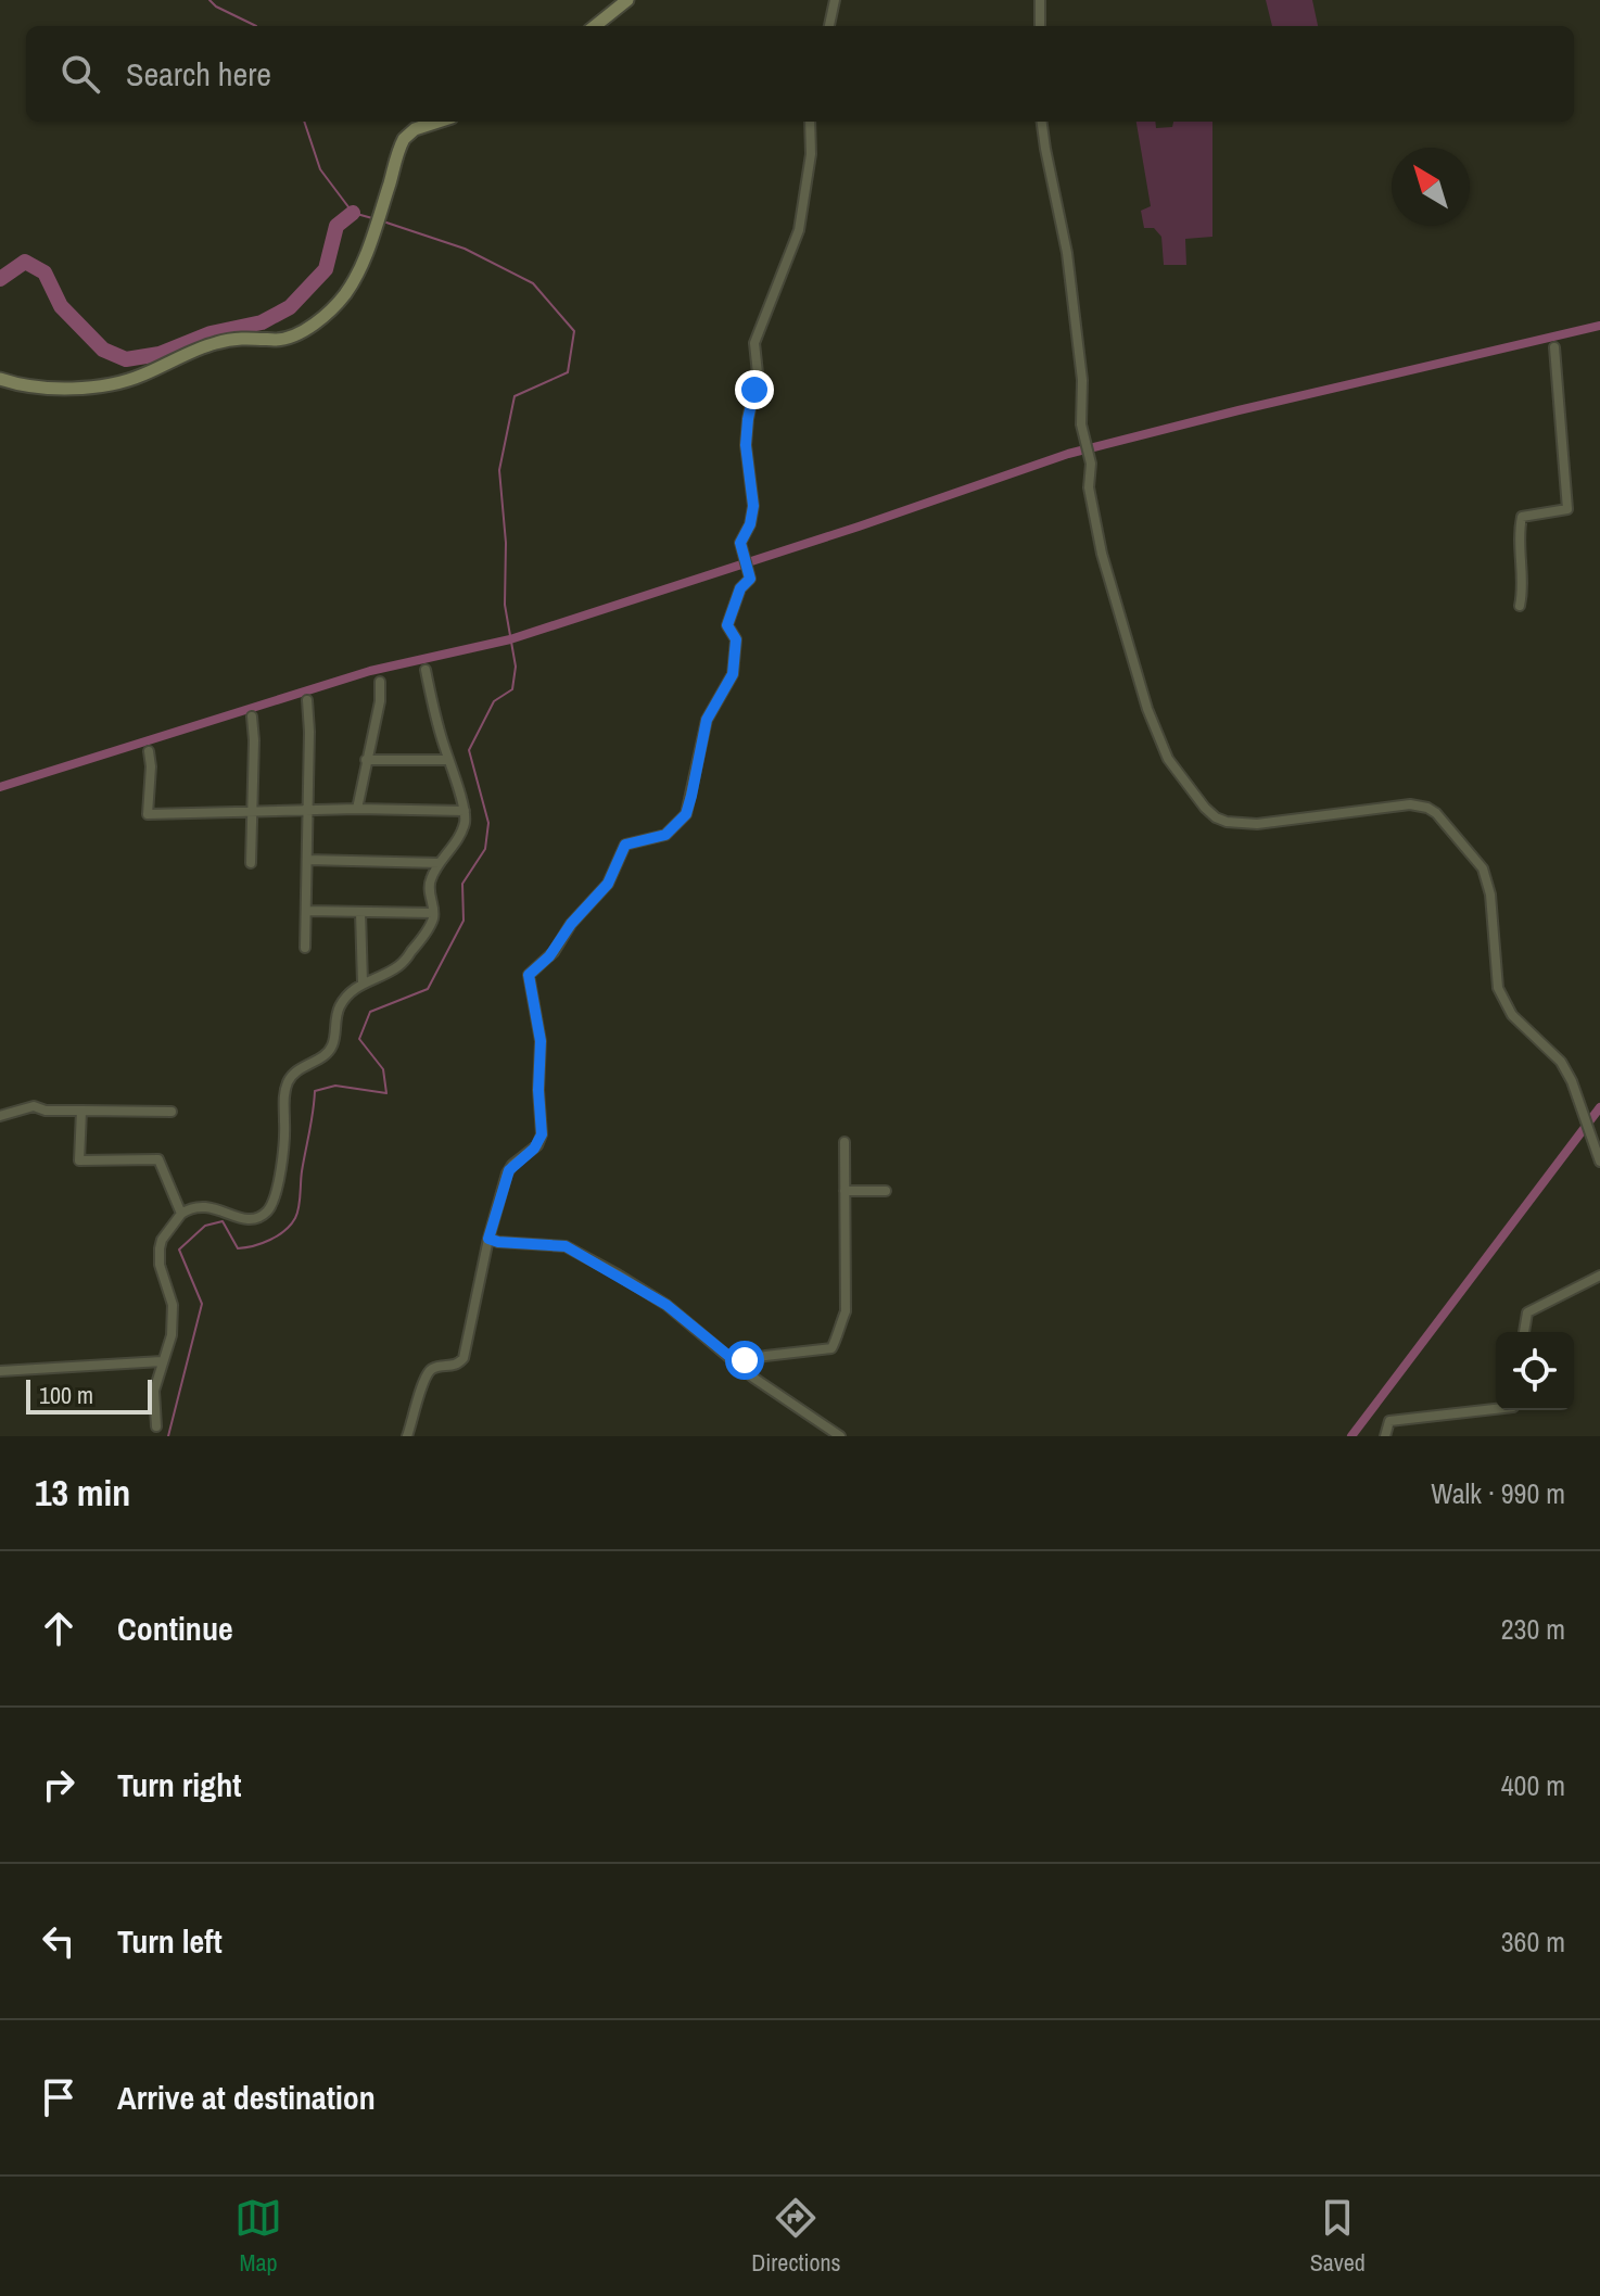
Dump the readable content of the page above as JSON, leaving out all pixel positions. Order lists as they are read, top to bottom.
{
  "scale_bar": "100 m",
  "north": "top left",
  "page": {
    "search": "Search here",
    "scale": "100 m",
    "heading": ["13 min", "Walk · 990 m"],
    "list": [
      ["Continue", "230 m"],
      ["Turn right", "400 m"],
      ["Turn left", "360 m"],
      "Arrive at destination"
    ],
    "nav": ["Map", "Directions", "Saved"]
  }
}
